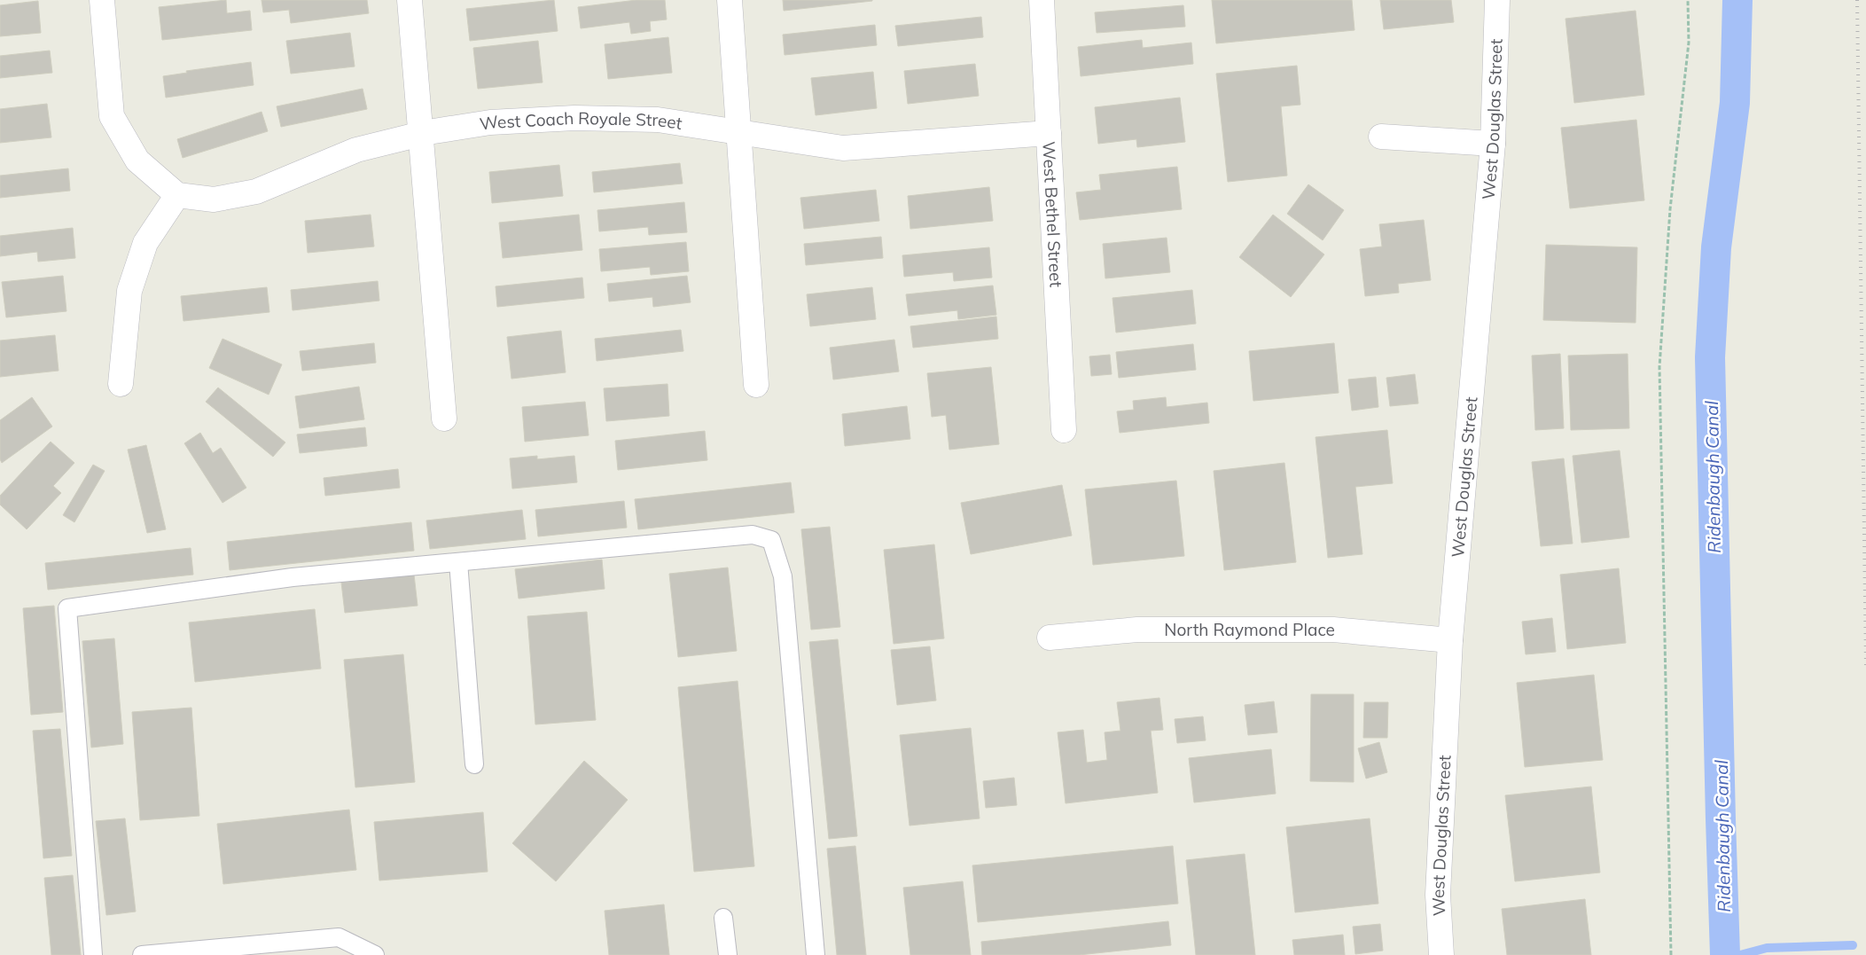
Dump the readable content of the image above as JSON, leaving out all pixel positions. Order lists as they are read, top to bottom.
{
  "streets": {
    "street": [
      "West Douglas Street",
      "West Coach Royale Street",
      "West Bethel Street",
      "North Raymond Place"
    ]
  },
  "crossings": [
    ["West Douglas Street", "North Raymond Place"],
    ["West Coach Royale Street", "West Bethel Street"]
  ],
  "water": ["Ridenbaugh Canal"]
}
